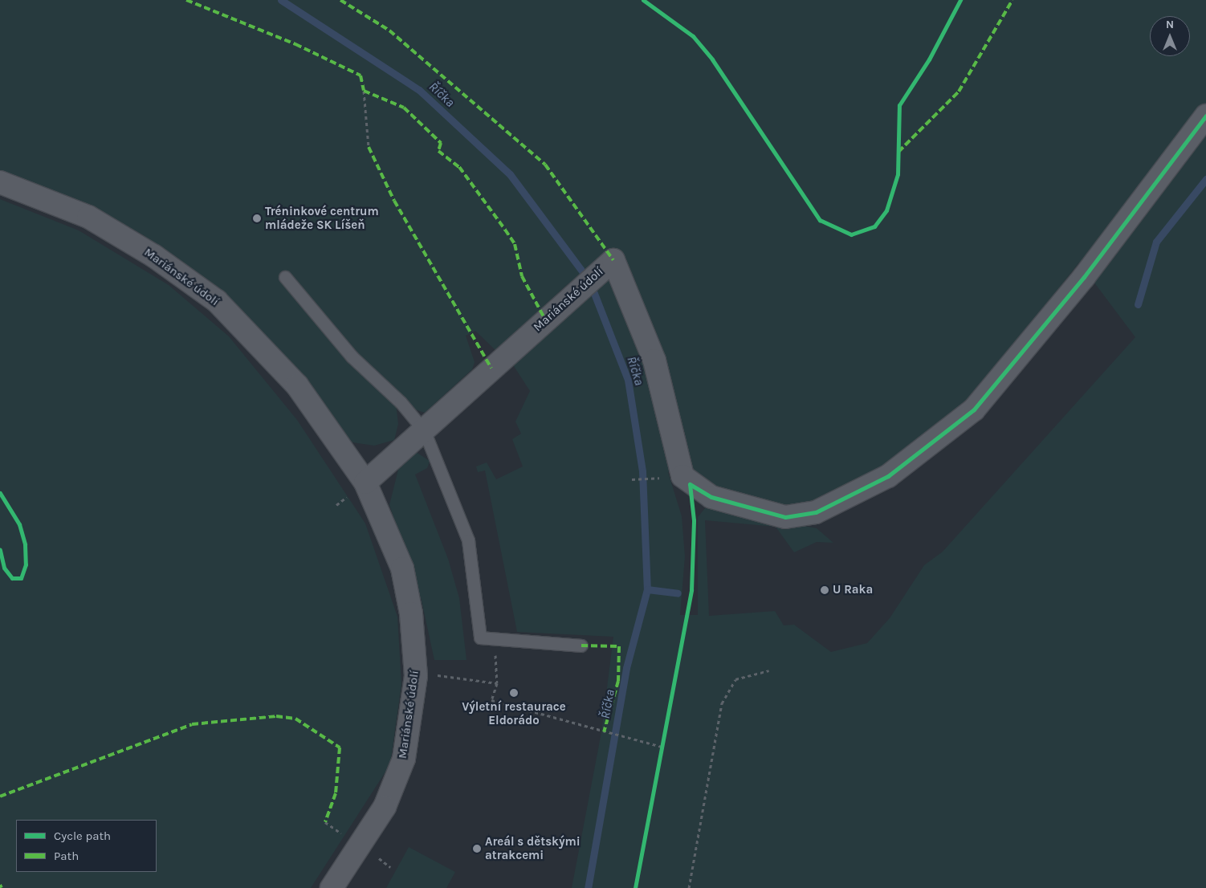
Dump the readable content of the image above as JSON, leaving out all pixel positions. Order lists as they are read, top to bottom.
{
  "streets": {
    "street": ["Mariánské údolí"]
  },
  "water": ["Říčka"],
  "places": [
    "Tréninkové centrum mládeže SK Líšeň",
    "U Raka",
    "Výletní restaurace Eldorádo",
    "Areál s dětskými atrakcemi"
  ],
  "legend": ["Cycle path", "Path"],
  "north": "top"
}
